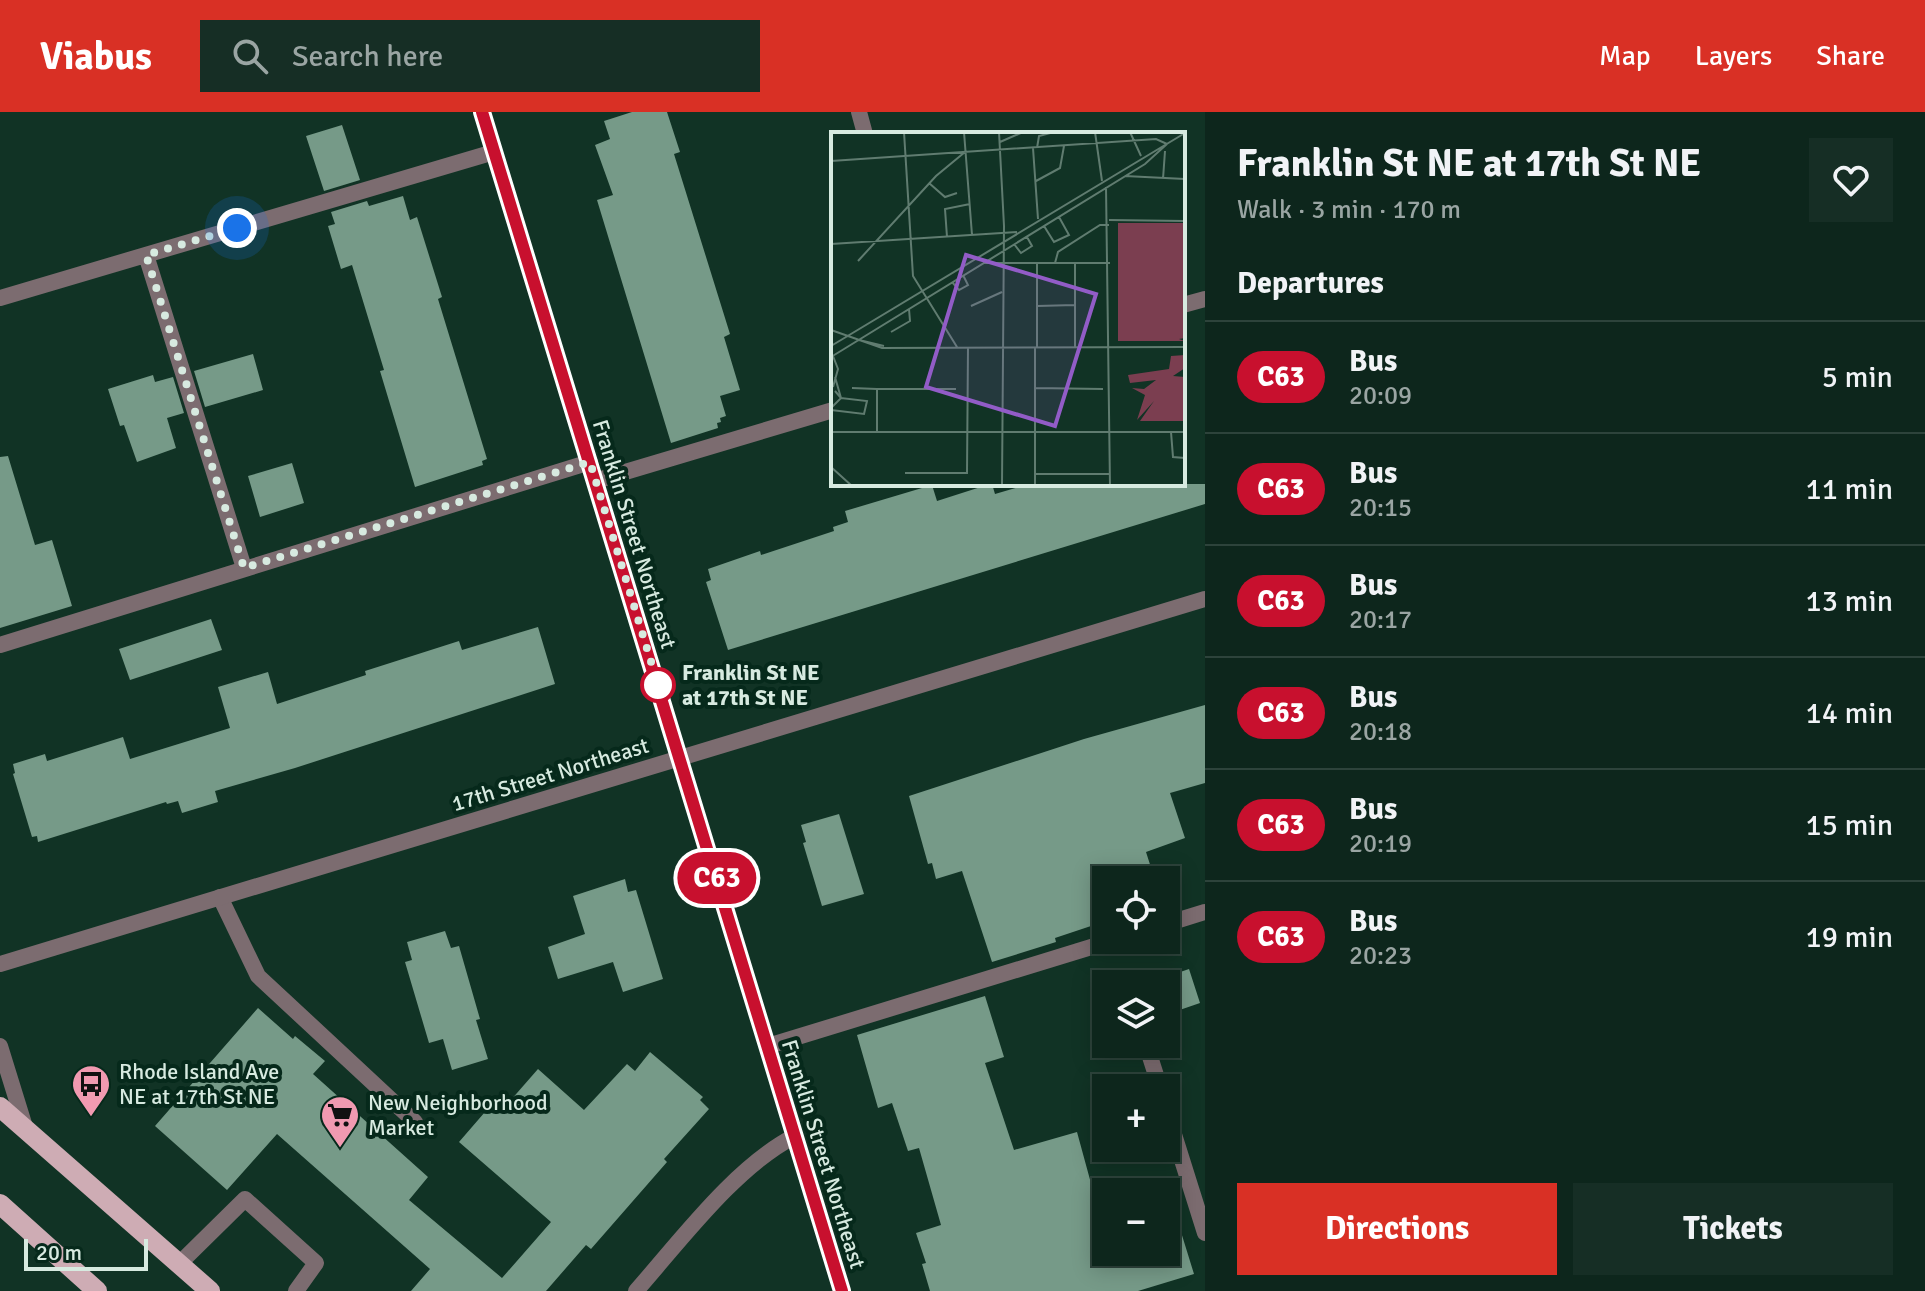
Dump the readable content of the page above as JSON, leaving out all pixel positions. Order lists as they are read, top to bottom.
{
  "streets": {
    "street": ["Franklin Street Northeast", "17th Street Northeast"]
  },
  "crossings": [
    ["Franklin Street Northeast", "17th Street Northeast"]
  ],
  "places": {
    "other": ["Franklin St NE at 17th St NE"],
    "bus stop": ["Rhode Island Ave NE at 17th St NE"],
    "supermarket": ["New Neighborhood Market"]
  },
  "lines": ["bus line C63"],
  "scale_bar": "20 m",
  "page": {
    "header": "Viabus",
    "search": "Search here",
    "nav": ["Map", "Layers", "Share"],
    "on_map": "C63",
    "heading": [
      ["Franklin St NE at 17th St NE", "Walk · 3 min · 170 m"],
      "Departures"
    ],
    "list": [
      {
        "mark": "C63",
        "name": "Bus",
        "note": "20:09",
        "value": "5 min"
      },
      {
        "mark": "C63",
        "name": "Bus",
        "note": "20:15",
        "value": "11 min"
      },
      {
        "mark": "C63",
        "name": "Bus",
        "note": "20:17",
        "value": "13 min"
      },
      {
        "mark": "C63",
        "name": "Bus",
        "note": "20:18",
        "value": "14 min"
      },
      {
        "mark": "C63",
        "name": "Bus",
        "note": "20:19",
        "value": "15 min"
      },
      {
        "mark": "C63",
        "name": "Bus",
        "note": "20:23",
        "value": "19 min"
      }
    ],
    "map_buttons": ["+", "−"],
    "buttons": ["Directions", "Tickets"],
    "scale": "20 m"
  }
}
